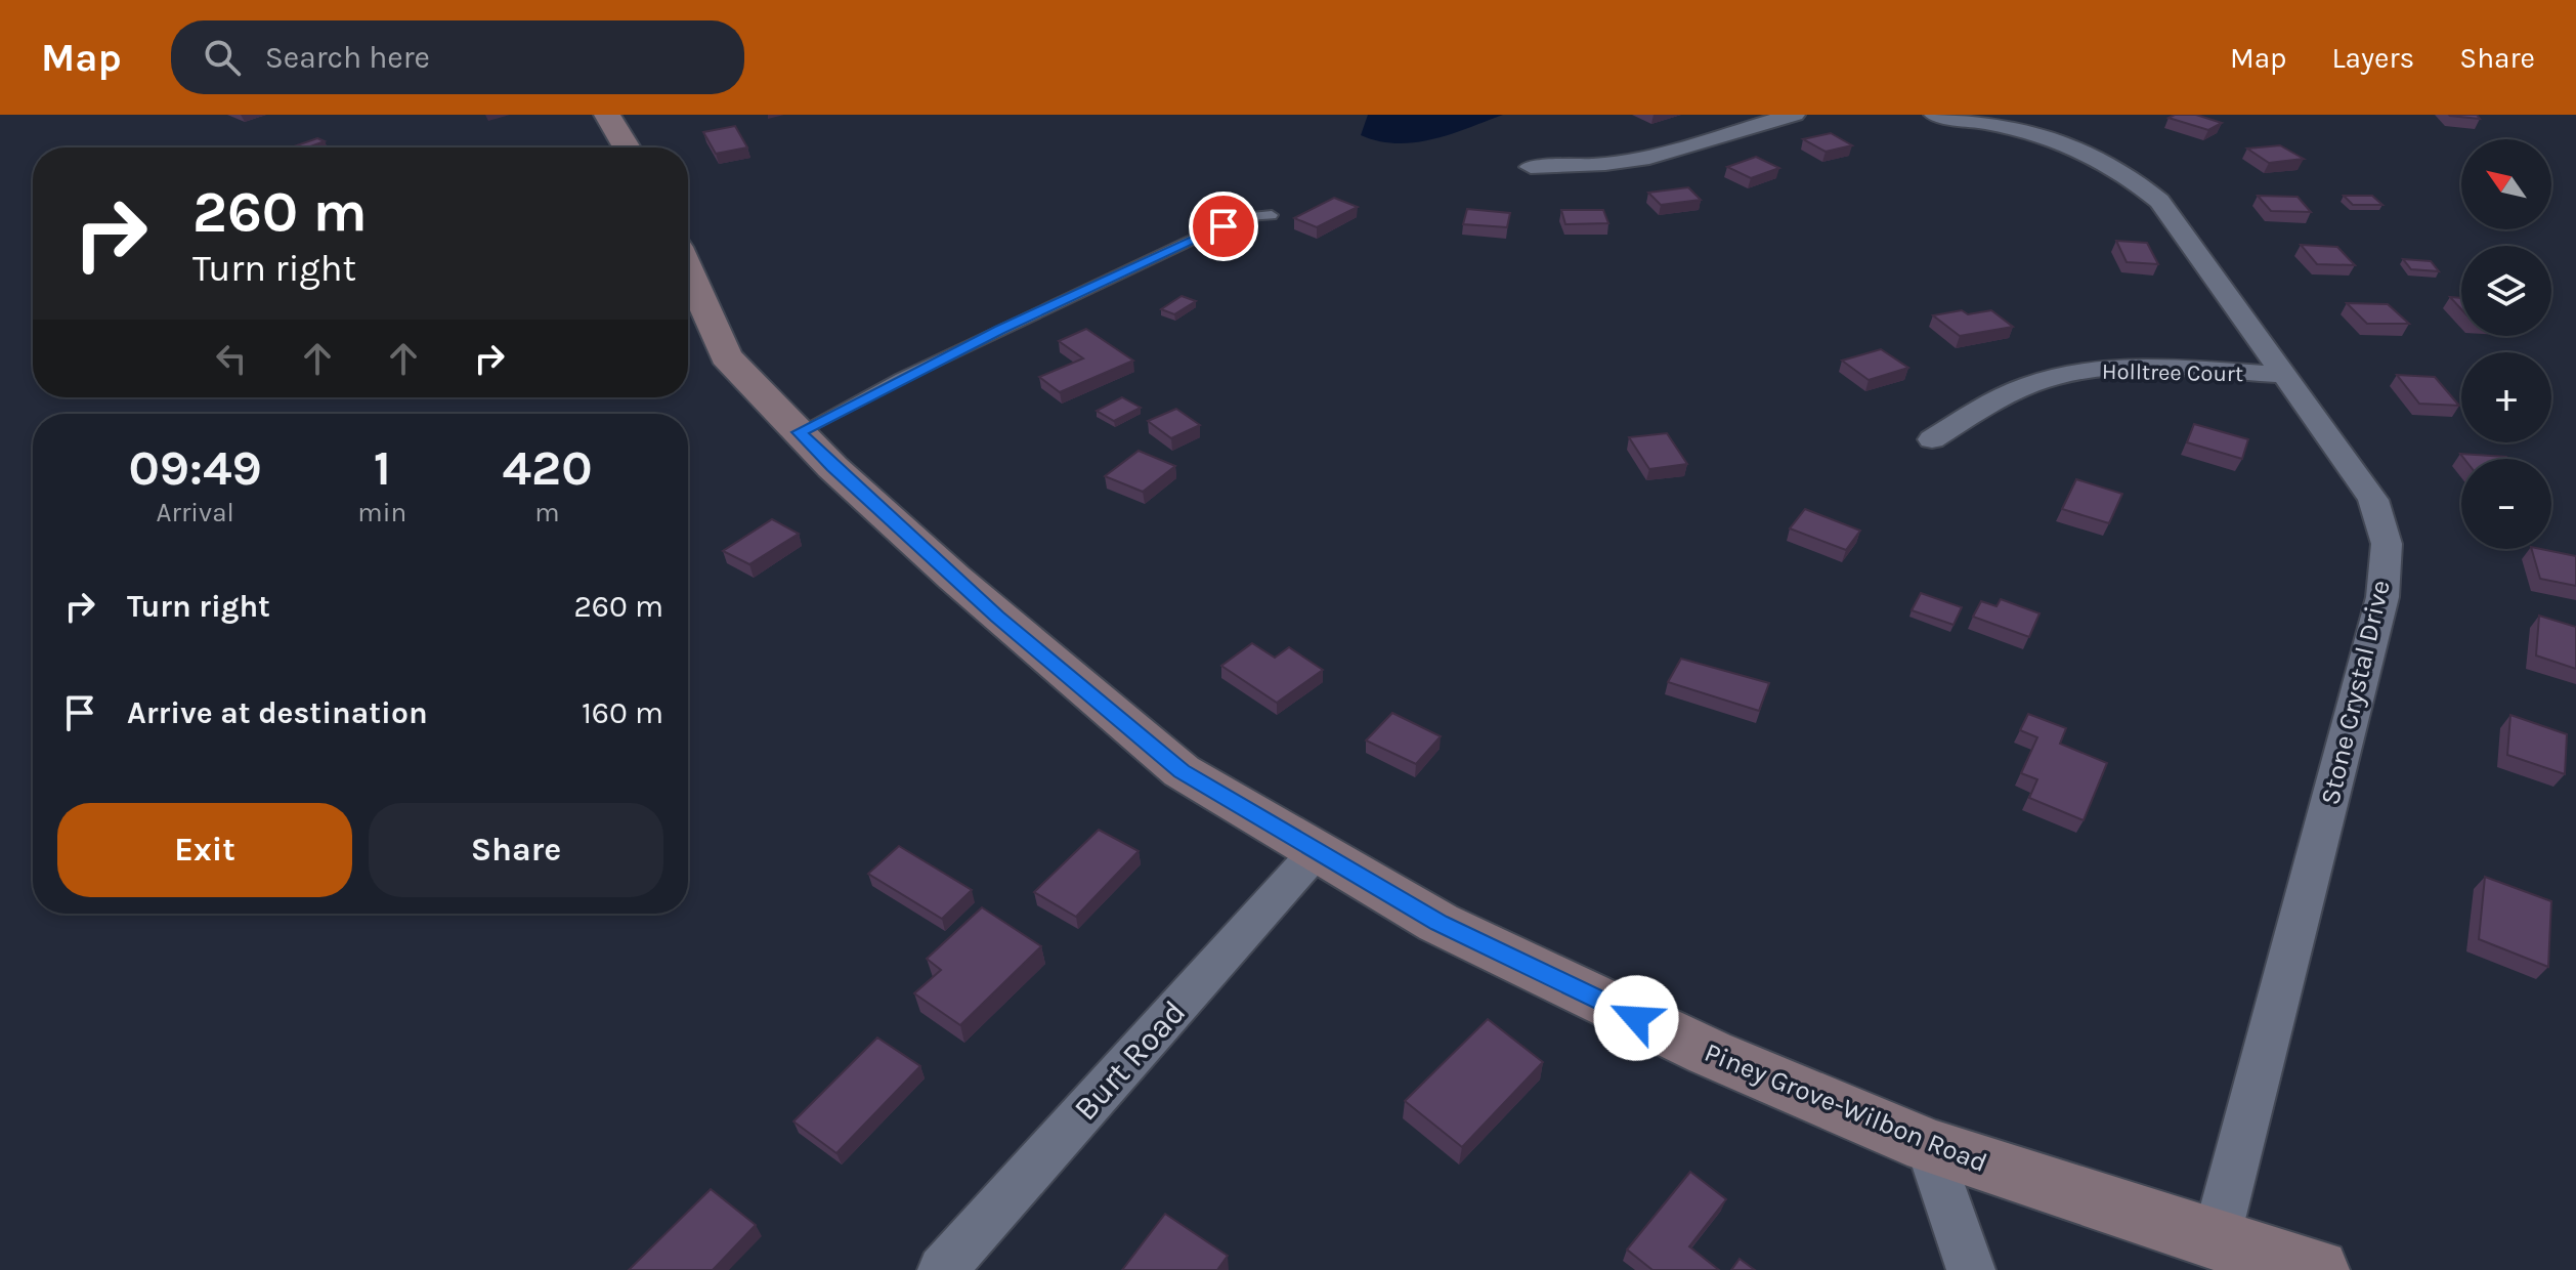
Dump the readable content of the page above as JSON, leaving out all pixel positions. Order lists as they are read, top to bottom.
{
  "streets": {
    "street": [
      "Holltree Court",
      "Stone Crystal Drive",
      "Burt Road",
      "Piney Grove-Wilbon Road"
    ]
  },
  "crossings": [
    ["Holltree Court", "Stone Crystal Drive"],
    ["Stone Crystal Drive", "Piney Grove-Wilbon Road"],
    ["Burt Road", "Piney Grove-Wilbon Road"]
  ],
  "north": "top left",
  "page": {
    "header": "Map",
    "search": "Search here",
    "nav": ["Map", "Layers", "Share"],
    "map_buttons": ["+", "−"],
    "turn": ["260 m", "Turn right"],
    "eta": [
      "09:49",
      "Arrival",
      "1",
      "min",
      "420",
      "m"
    ],
    "list": [
      {
        "name": "Turn right",
        "value": "260 m"
      },
      {
        "name": "Arrive at destination",
        "value": "160 m"
      }
    ],
    "buttons": ["Exit", "Share"]
  }
}
